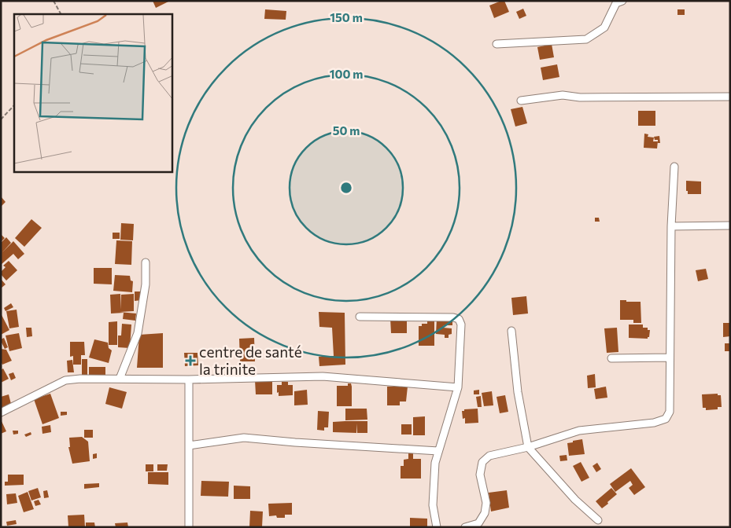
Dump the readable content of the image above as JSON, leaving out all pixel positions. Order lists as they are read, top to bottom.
{
  "places": {
    "health": ["centre de santé la trinite"]
  },
  "rings": ["150 m", "100 m", "50 m"]
}
